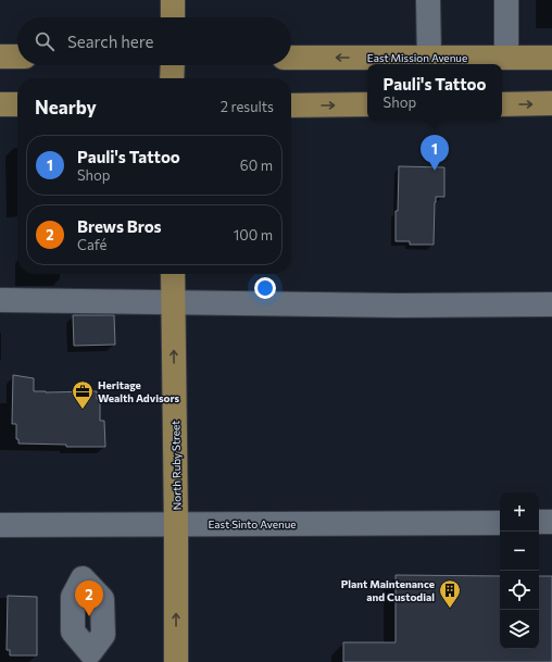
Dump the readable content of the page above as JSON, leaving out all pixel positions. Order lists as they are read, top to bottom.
{
  "streets": {
    "main road": ["East Mission Avenue", "North Ruby Street"],
    "street": ["East Sinto Avenue"]
  },
  "crossings": [
    ["North Ruby Street", "East Sinto Avenue"]
  ],
  "one_way": ["North Ruby Street"],
  "places": {
    "office": ["Heritage Wealth Advisors"],
    "building": ["Plant Maintenance and Custodial"]
  },
  "page": {
    "search": "Search here",
    "popup": ["Pauli's Tattoo", "Shop"],
    "heading": ["Nearby", "2 results"],
    "pins": ["1", "2"],
    "list": [
      {
        "mark": "1",
        "name": "Pauli's Tattoo",
        "note": "Shop",
        "value": "60 m"
      },
      {
        "mark": "2",
        "name": "Brews Bros",
        "note": "Café",
        "value": "100 m"
      }
    ],
    "map_buttons": ["+", "−"]
  }
}
